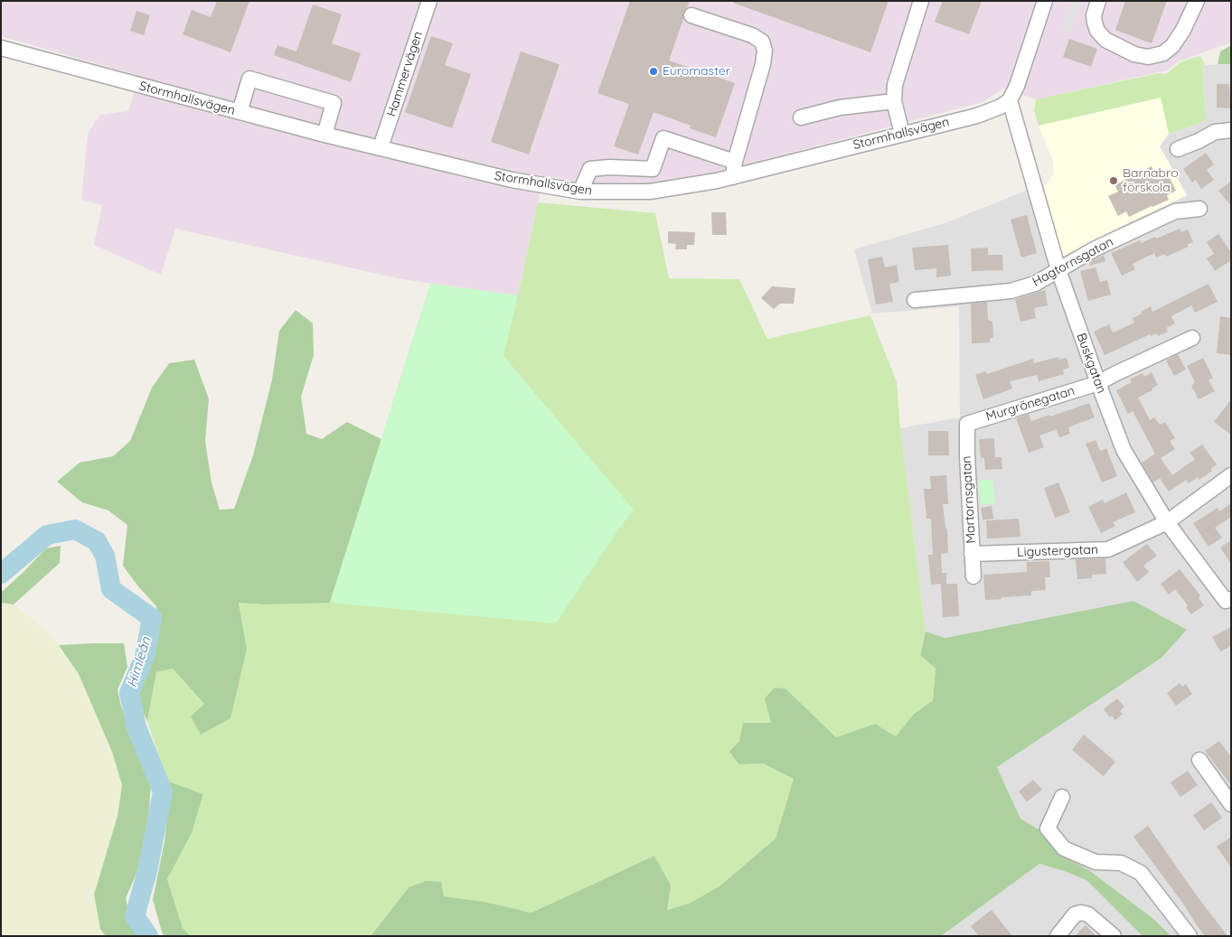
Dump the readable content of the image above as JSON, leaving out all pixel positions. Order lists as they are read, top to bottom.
{
  "streets": {
    "street": [
      "Hammervägen",
      "Stormhallsvägen",
      "Hagtornsgatan",
      "Buskgatan",
      "Murgrönegatan",
      "Martornsgatan",
      "Ligustergatan"
    ]
  },
  "crossings": [
    ["Hammervägen", "Stormhallsvägen"],
    ["Stormhallsvägen", "Buskgatan"],
    ["Hagtornsgatan", "Buskgatan"],
    ["Buskgatan", "Murgrönegatan"],
    ["Buskgatan", "Ligustergatan"],
    ["Murgrönegatan", "Martornsgatan"],
    ["Martornsgatan", "Ligustergatan"]
  ],
  "water": ["Himleån"],
  "places": ["Euromaster", "Barnabro förskola"]
}
